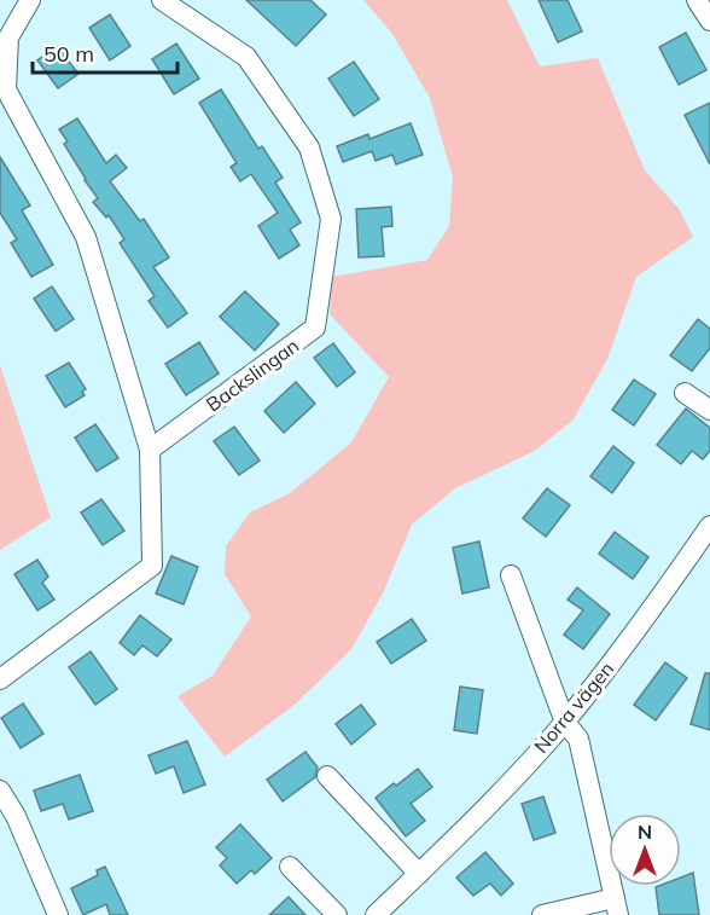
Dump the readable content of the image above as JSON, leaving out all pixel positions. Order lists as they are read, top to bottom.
{
  "streets": {
    "street": ["Backslingan", "Norra vägen"]
  },
  "scale_bar": "50 m",
  "north": "top"
}
